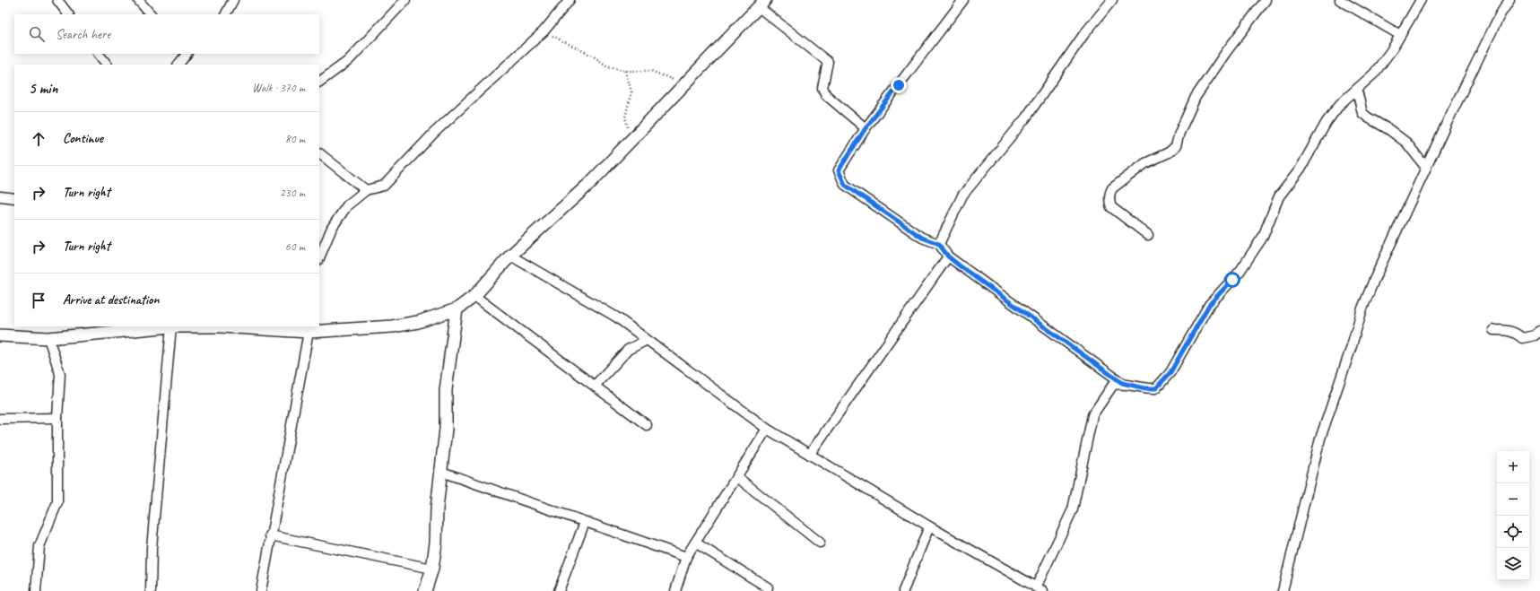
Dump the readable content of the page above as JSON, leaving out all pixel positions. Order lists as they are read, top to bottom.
{
  "page": {
    "search": "Search here",
    "heading": ["5 min", "Walk · 370 m"],
    "list": [
      ["Continue", "80 m"],
      ["Turn right", "230 m"],
      ["Turn right", "60 m"],
      "Arrive at destination"
    ],
    "map_buttons": ["+", "−"]
  }
}
